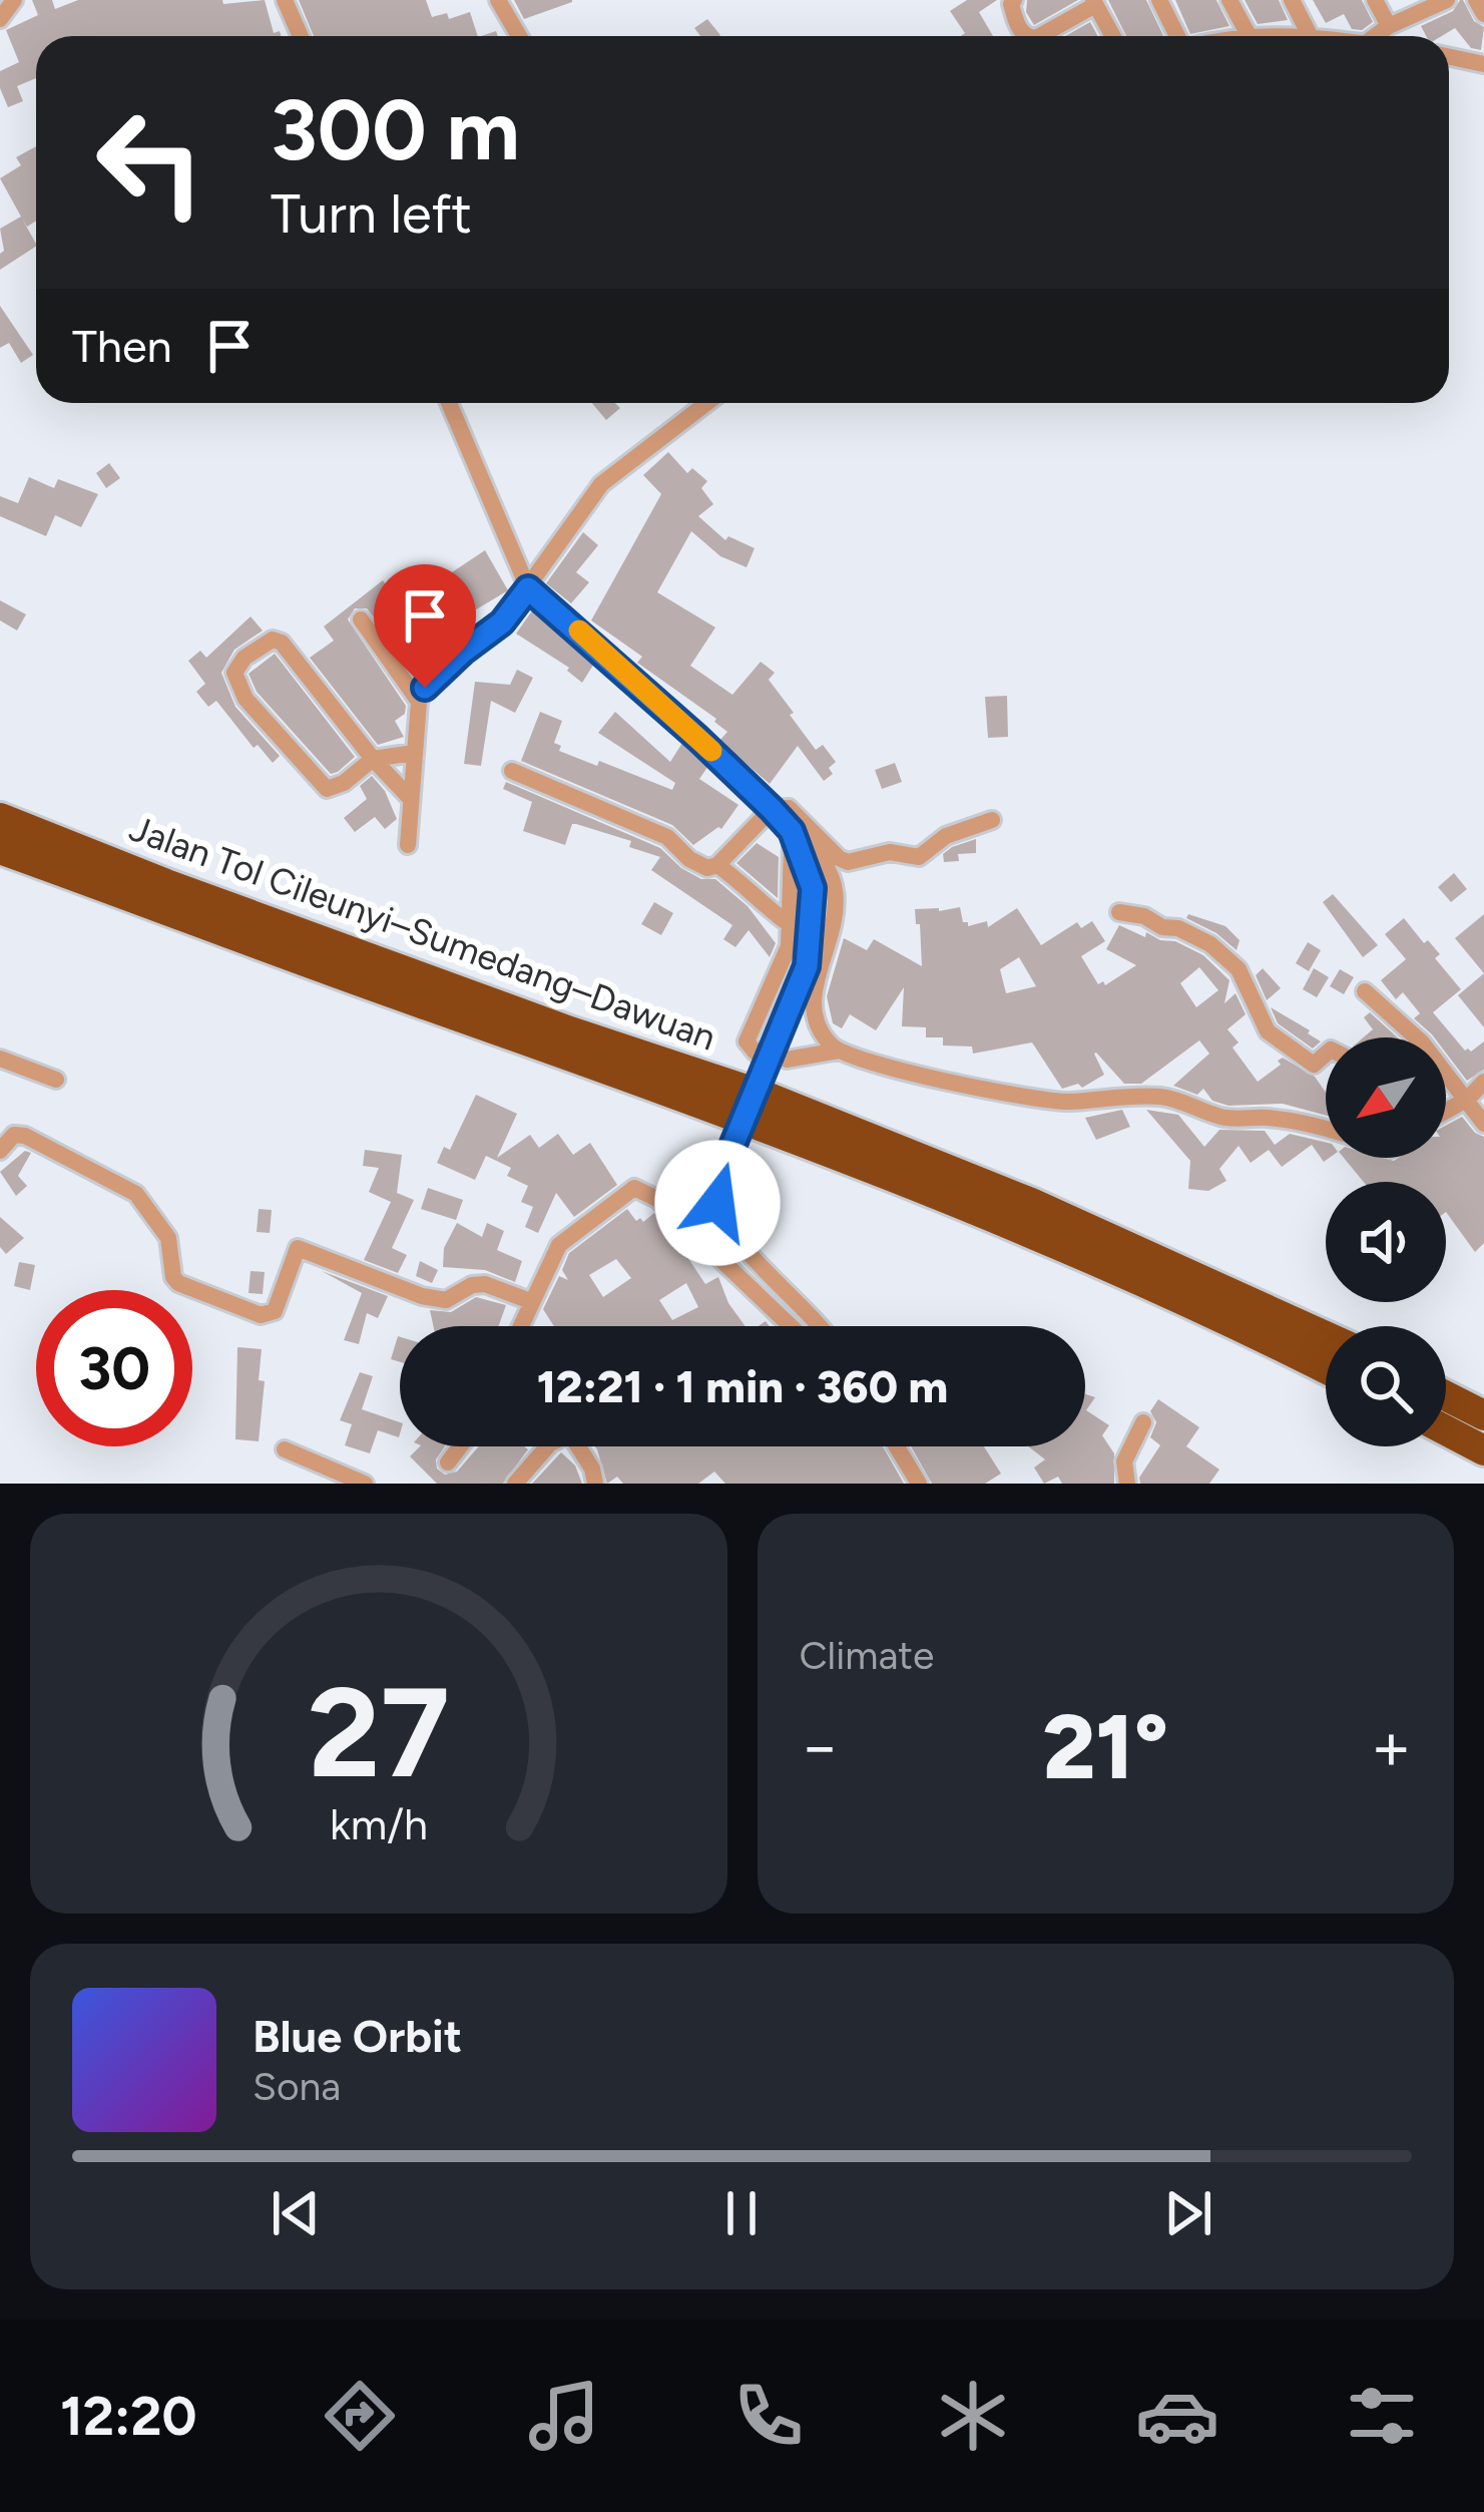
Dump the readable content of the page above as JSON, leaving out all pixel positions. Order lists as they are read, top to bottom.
{
  "streets": {
    "highway": ["Jalan Tol Cileunyi–Sumedang–Dawuan"]
  },
  "north": "bottom left",
  "page": {
    "turn": ["300 m", "Turn left"],
    "then": "Then",
    "limit": "30",
    "trip": "12:21 · 1 min · 360 m",
    "tile": "Climate",
    "heat": ["−", "21°", "+"],
    "song": ["Blue Orbit", "Sona"],
    "tabs": "12:20",
    "gauge": ["27", "km/h"]
  }
}
